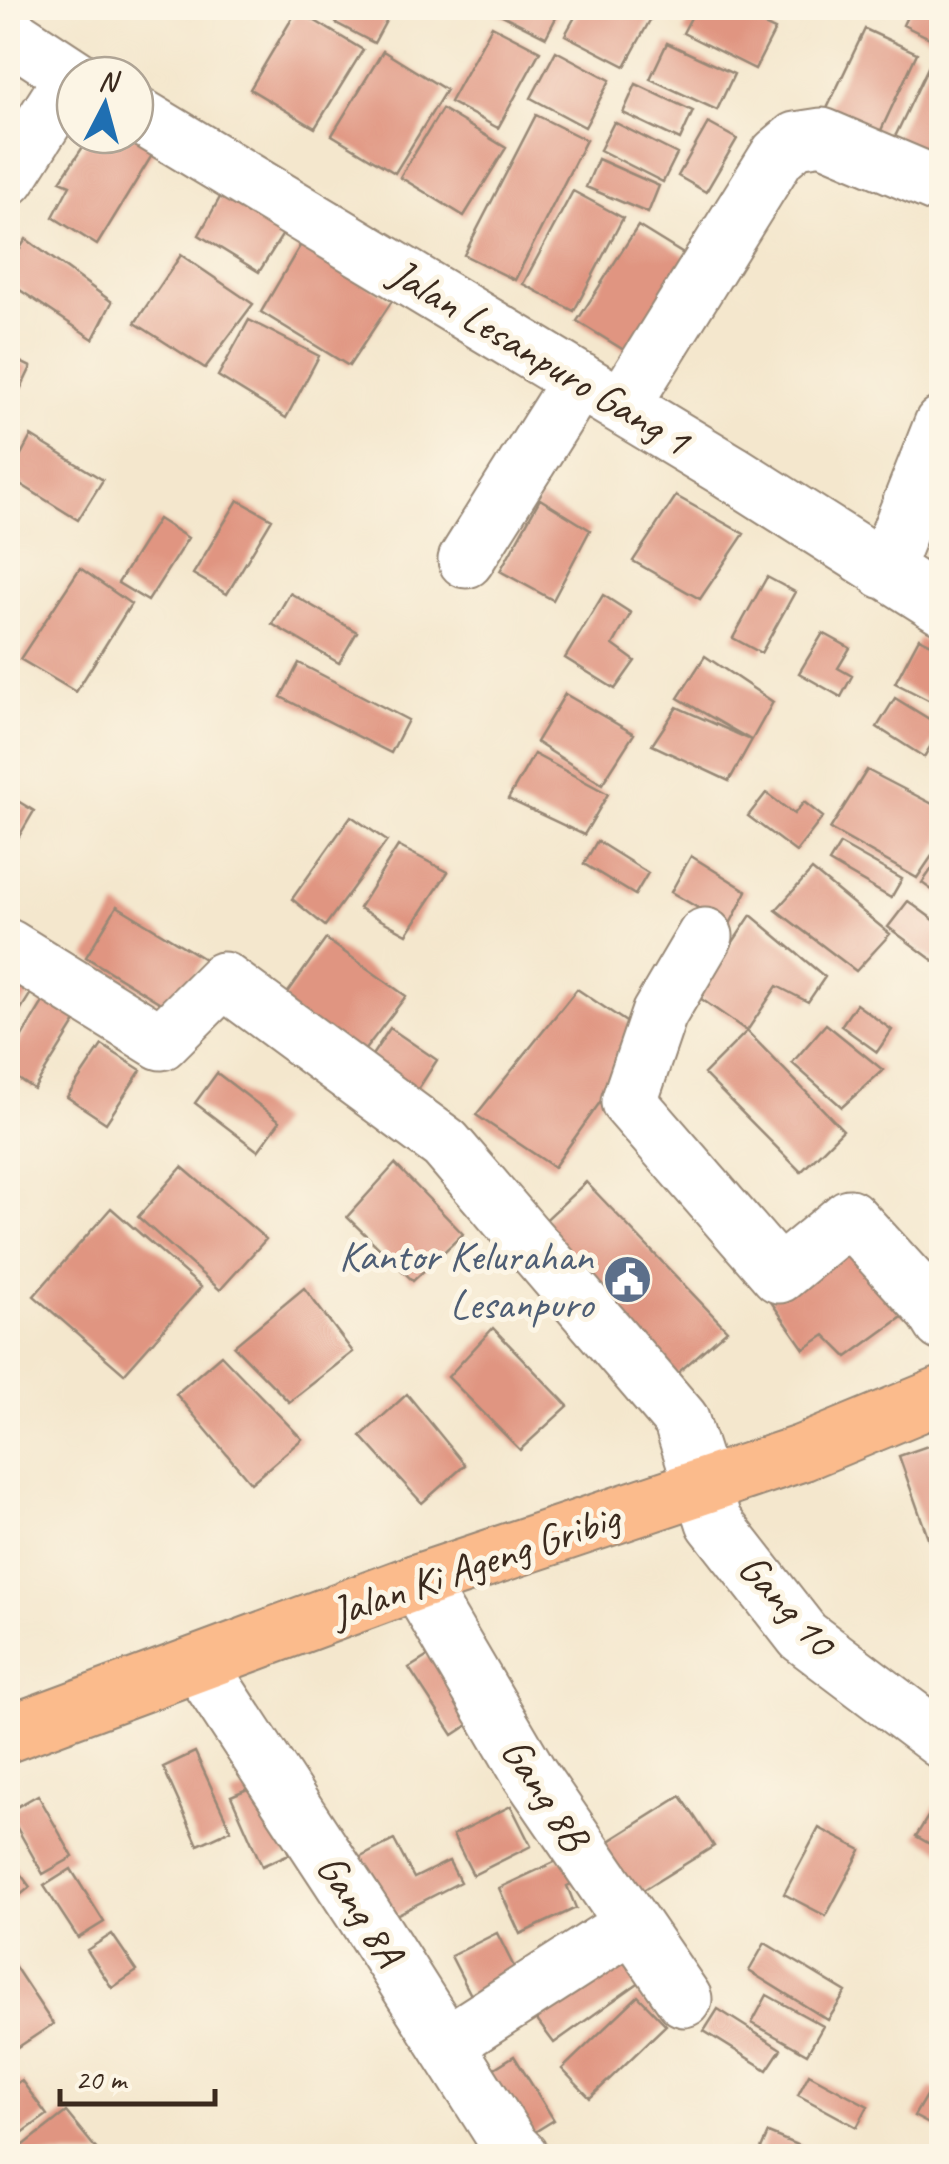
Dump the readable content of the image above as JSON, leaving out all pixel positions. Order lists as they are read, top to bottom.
{
  "streets": {
    "main road": ["Jalan Ki Ageng Gribig"],
    "street": [
      "Jalan Lesanpuro Gang 1",
      "Gang 10",
      "Gang 8B",
      "Gang 8A"
    ]
  },
  "crossings": [
    ["Jalan Ki Ageng Gribig", "Gang 10"],
    ["Jalan Ki Ageng Gribig", "Gang 8B"],
    ["Jalan Ki Ageng Gribig", "Gang 8A"]
  ],
  "places": {
    "public building": ["Kantor Kelurahan Lesanpuro"]
  },
  "scale_bar": "20 m",
  "north": "top"
}
